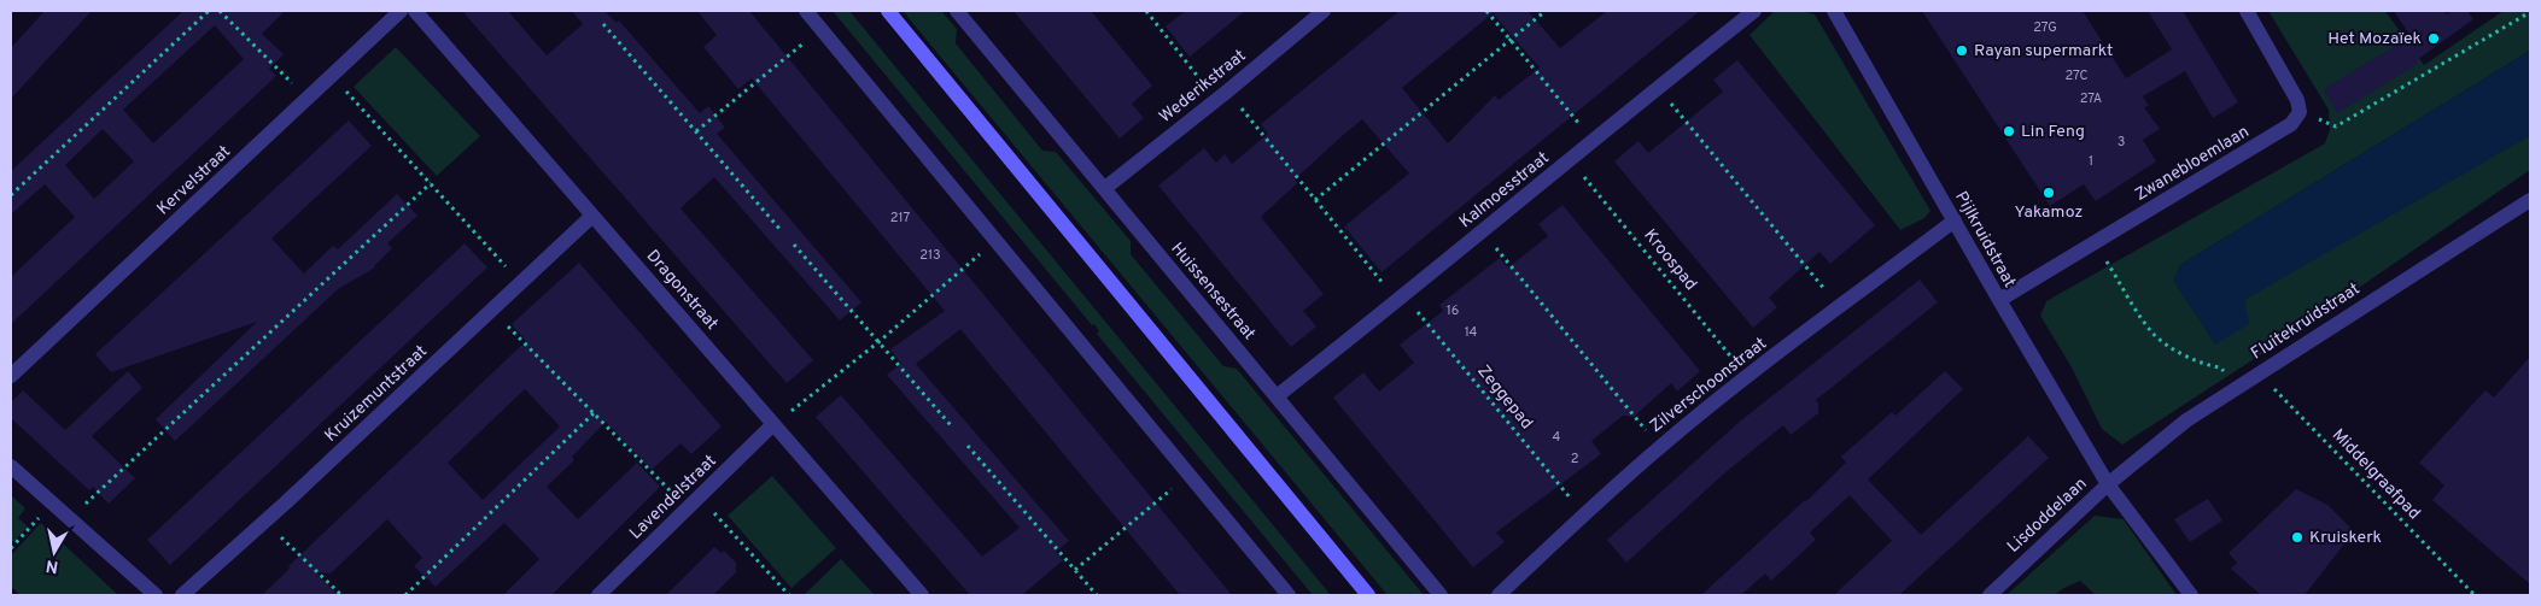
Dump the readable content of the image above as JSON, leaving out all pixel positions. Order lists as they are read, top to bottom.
{
  "streets": {
    "street": [
      "Wederikstraat",
      "Zwanebloemlaan",
      "Kervelstraat",
      "Kalmoesstraat",
      "Pijlkruidstraat",
      "Dragonstraat",
      "Huissensestraat",
      "Fluitekruidstraat",
      "Zilverschoonstraat",
      "Kruizemuntstraat",
      "Lavendelstraat",
      "Lisdoddelaan"
    ],
    "path": ["Kroospad", "Zeggepad", "Middelgraafpad"]
  },
  "crossings": [
    ["Wederikstraat", "Huissensestraat"],
    ["Wederikstraat", "Zeggepad"],
    ["Zwanebloemlaan", "Pijlkruidstraat"],
    ["Kalmoesstraat", "Kroospad"],
    ["Kalmoesstraat", "Huissensestraat"],
    ["Kalmoesstraat", "Zeggepad"],
    ["Pijlkruidstraat", "Fluitekruidstraat"],
    ["Pijlkruidstraat", "Zilverschoonstraat"],
    ["Pijlkruidstraat", "Lisdoddelaan"],
    ["Kroospad", "Zilverschoonstraat"],
    ["Dragonstraat", "Kruizemuntstraat"],
    ["Dragonstraat", "Lavendelstraat"],
    ["Fluitekruidstraat", "Middelgraafpad"],
    ["Fluitekruidstraat", "Lisdoddelaan"],
    ["Zilverschoonstraat", "Zeggepad"]
  ],
  "places": [
    "Het Mozaïek",
    "Rayan supermarkt",
    "Lin Feng",
    "Yakamoz",
    "Kruiskerk"
  ],
  "house_numbers": [
    "27G",
    "27C",
    "27A",
    "3",
    "1",
    "217",
    "213",
    "16",
    "14",
    "4",
    "2"
  ],
  "north": "bottom"
}
